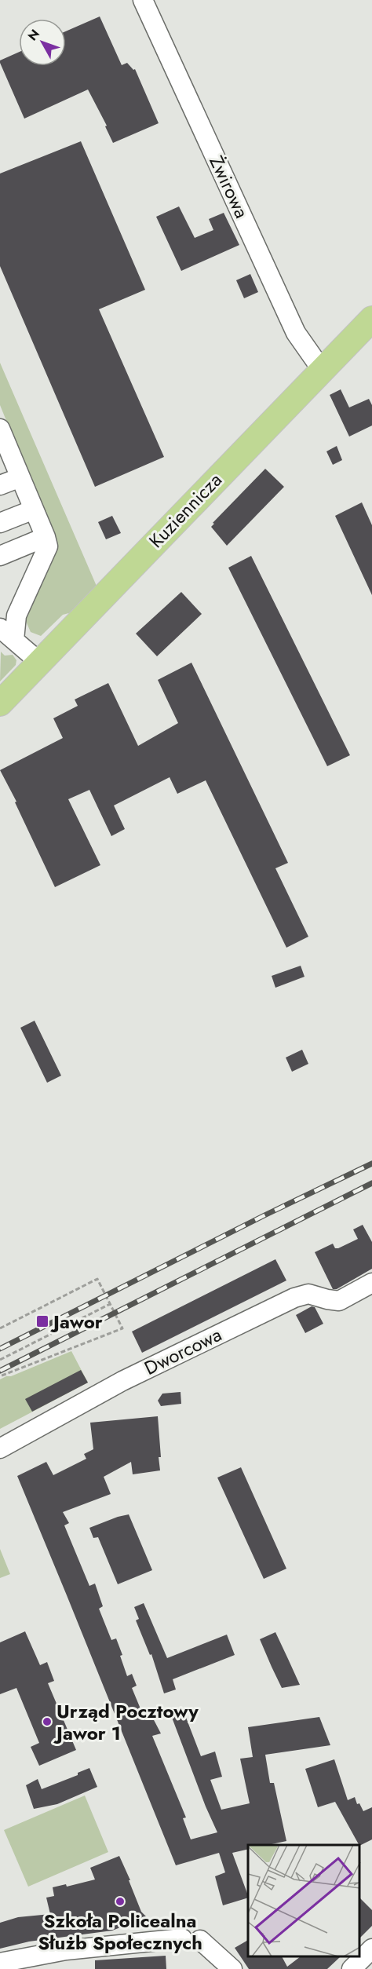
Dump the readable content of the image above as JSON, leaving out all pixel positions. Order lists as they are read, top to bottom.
{
  "streets": {
    "main road": ["Kuziennicza"],
    "street": ["Żwirowa", "Dworcowa"]
  },
  "crossings": [
    ["Żwirowa", "Kuziennicza"]
  ],
  "places": {
    "transit": ["Jawor"],
    "other": ["Urząd Pocztowy Jawor 1", "Szkoła Policealna Służb Społecznych"]
  },
  "north": "top left"
}
